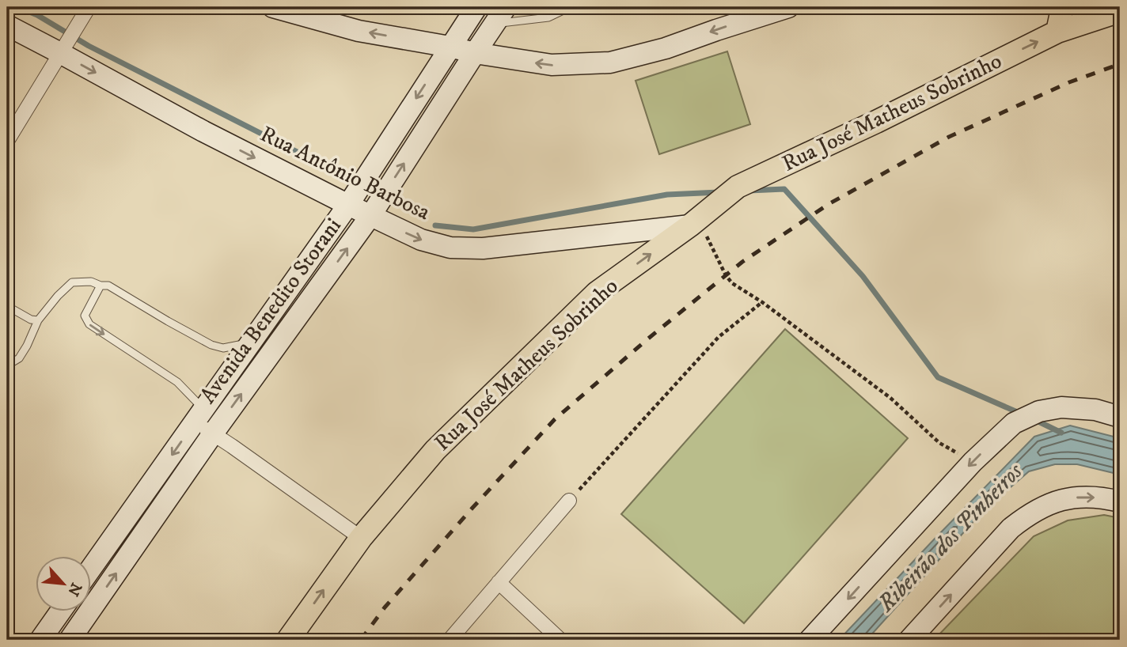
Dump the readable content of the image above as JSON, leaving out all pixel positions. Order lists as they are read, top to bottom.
{
  "streets": {
    "main road": ["Rua José Matheus Sobrinho"],
    "street": ["Rua Antônio Barbosa", "Avenida Benedito Storani"]
  },
  "crossings": [
    ["Rua José Matheus Sobrinho", "Rua Antônio Barbosa"],
    ["Rua Antônio Barbosa", "Avenida Benedito Storani"]
  ],
  "one_way": ["Rua José Matheus Sobrinho"],
  "water": ["Ribeirão dos Pinheiros"],
  "north": "bottom right"
}
